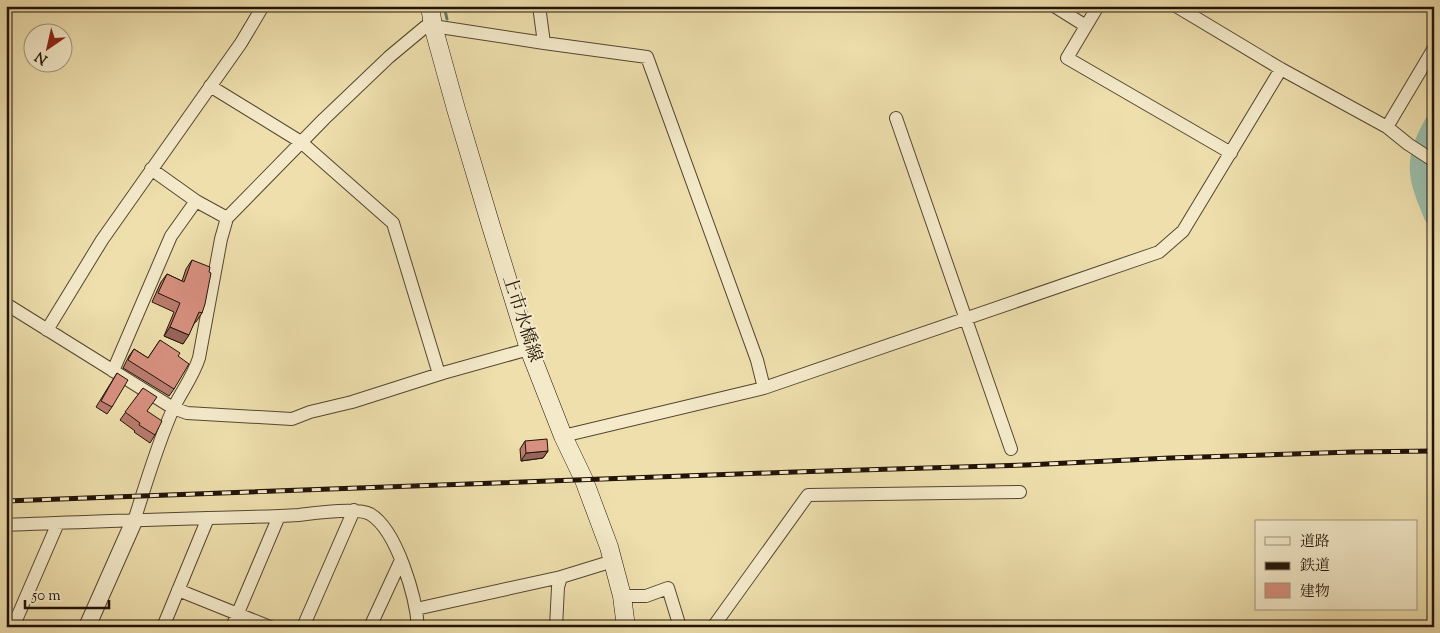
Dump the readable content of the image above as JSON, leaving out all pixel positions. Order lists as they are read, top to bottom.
{
  "streets": {
    "main road": ["上市水橋線"]
  },
  "legend": ["道路", "鉄道", "建物"],
  "scale_bar": "50 m",
  "north": "bottom left"
}
